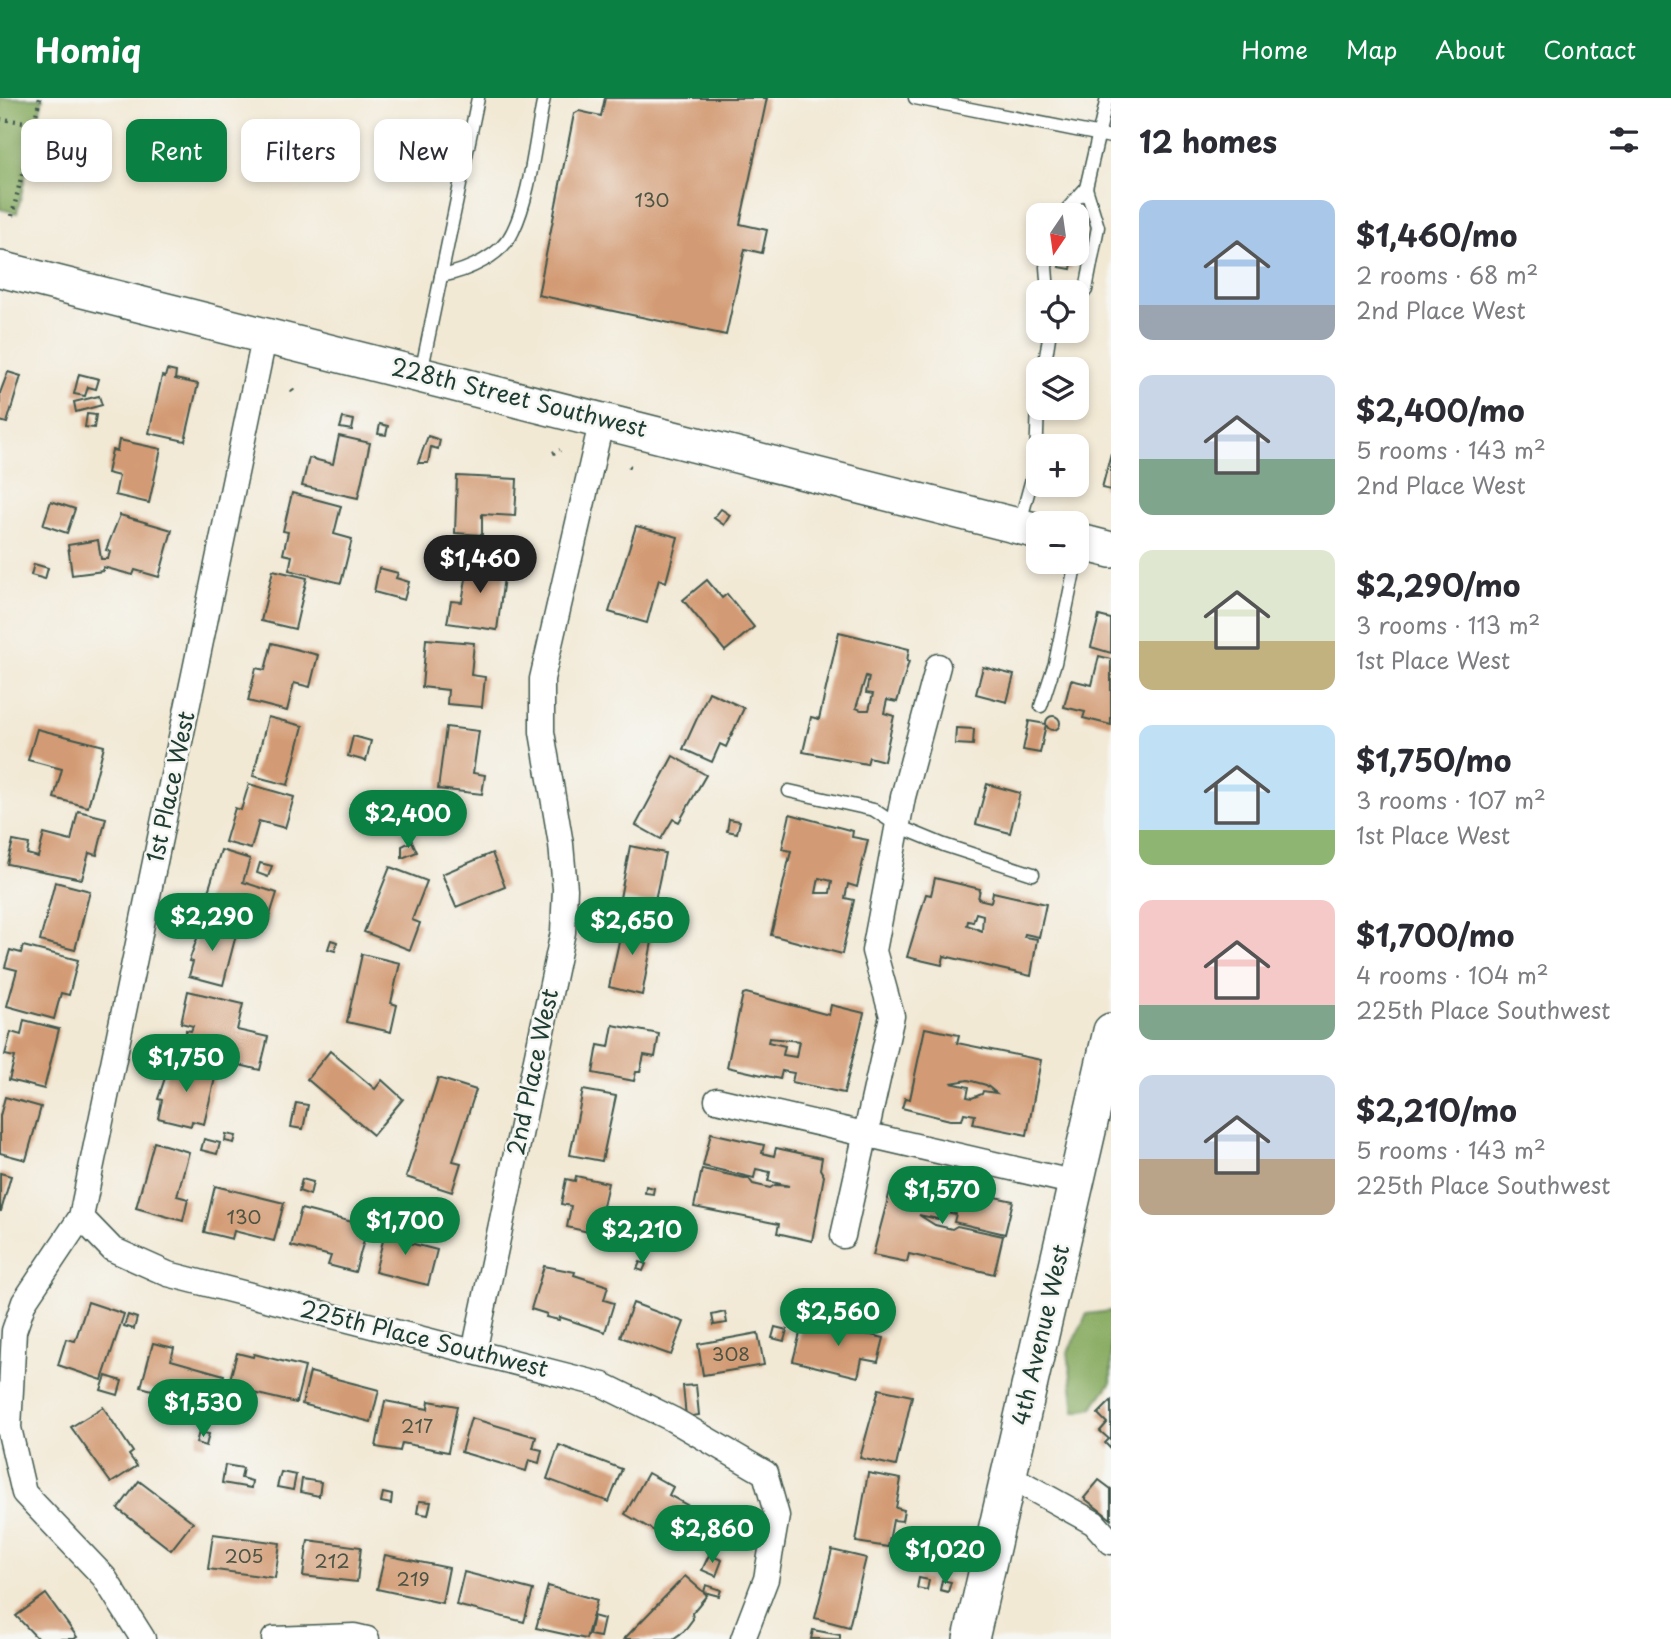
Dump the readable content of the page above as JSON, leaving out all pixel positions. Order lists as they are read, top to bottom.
{
  "streets": {
    "main road": ["228th Street Southwest", "4th Avenue West"],
    "street": ["1st Place West", "2nd Place West", "225th Place Southwest"]
  },
  "crossings": [
    ["228th Street Southwest", "1st Place West"],
    ["228th Street Southwest", "2nd Place West"],
    ["1st Place West", "225th Place Southwest"],
    ["2nd Place West", "225th Place Southwest"]
  ],
  "house_numbers": [
    "130",
    "130",
    "308",
    "217",
    "205",
    "212",
    "219"
  ],
  "north": "bottom",
  "page": {
    "header": "Homiq",
    "nav": [
      "Home",
      "Map",
      "About",
      "Contact"
    ],
    "heading": "12 homes",
    "chip": [
      "Buy",
      "Rent",
      "Filters",
      "New"
    ],
    "list": [
      {
        "name": "$1,460/mo",
        "note": "2 rooms · 68 m² · 2nd Place West"
      },
      {
        "name": "$2,400/mo",
        "note": "5 rooms · 143 m² · 2nd Place West"
      },
      {
        "name": "$2,290/mo",
        "note": "3 rooms · 113 m² · 1st Place West"
      },
      {
        "name": "$1,750/mo",
        "note": "3 rooms · 107 m² · 1st Place West"
      },
      {
        "name": "$1,700/mo",
        "note": "4 rooms · 104 m² · 225th Place Southwest"
      },
      {
        "name": "$2,210/mo",
        "note": "5 rooms · 143 m² · 225th Place Southwest"
      }
    ],
    "map_buttons": ["+", "−"],
    "price": [
      "$1,460",
      "$2,400",
      "$2,290",
      "$2,650",
      "$1,750",
      "$1,570",
      "$1,700",
      "$2,210",
      "$2,560",
      "$1,530",
      "$2,860",
      "$1,020"
    ]
  }
}
